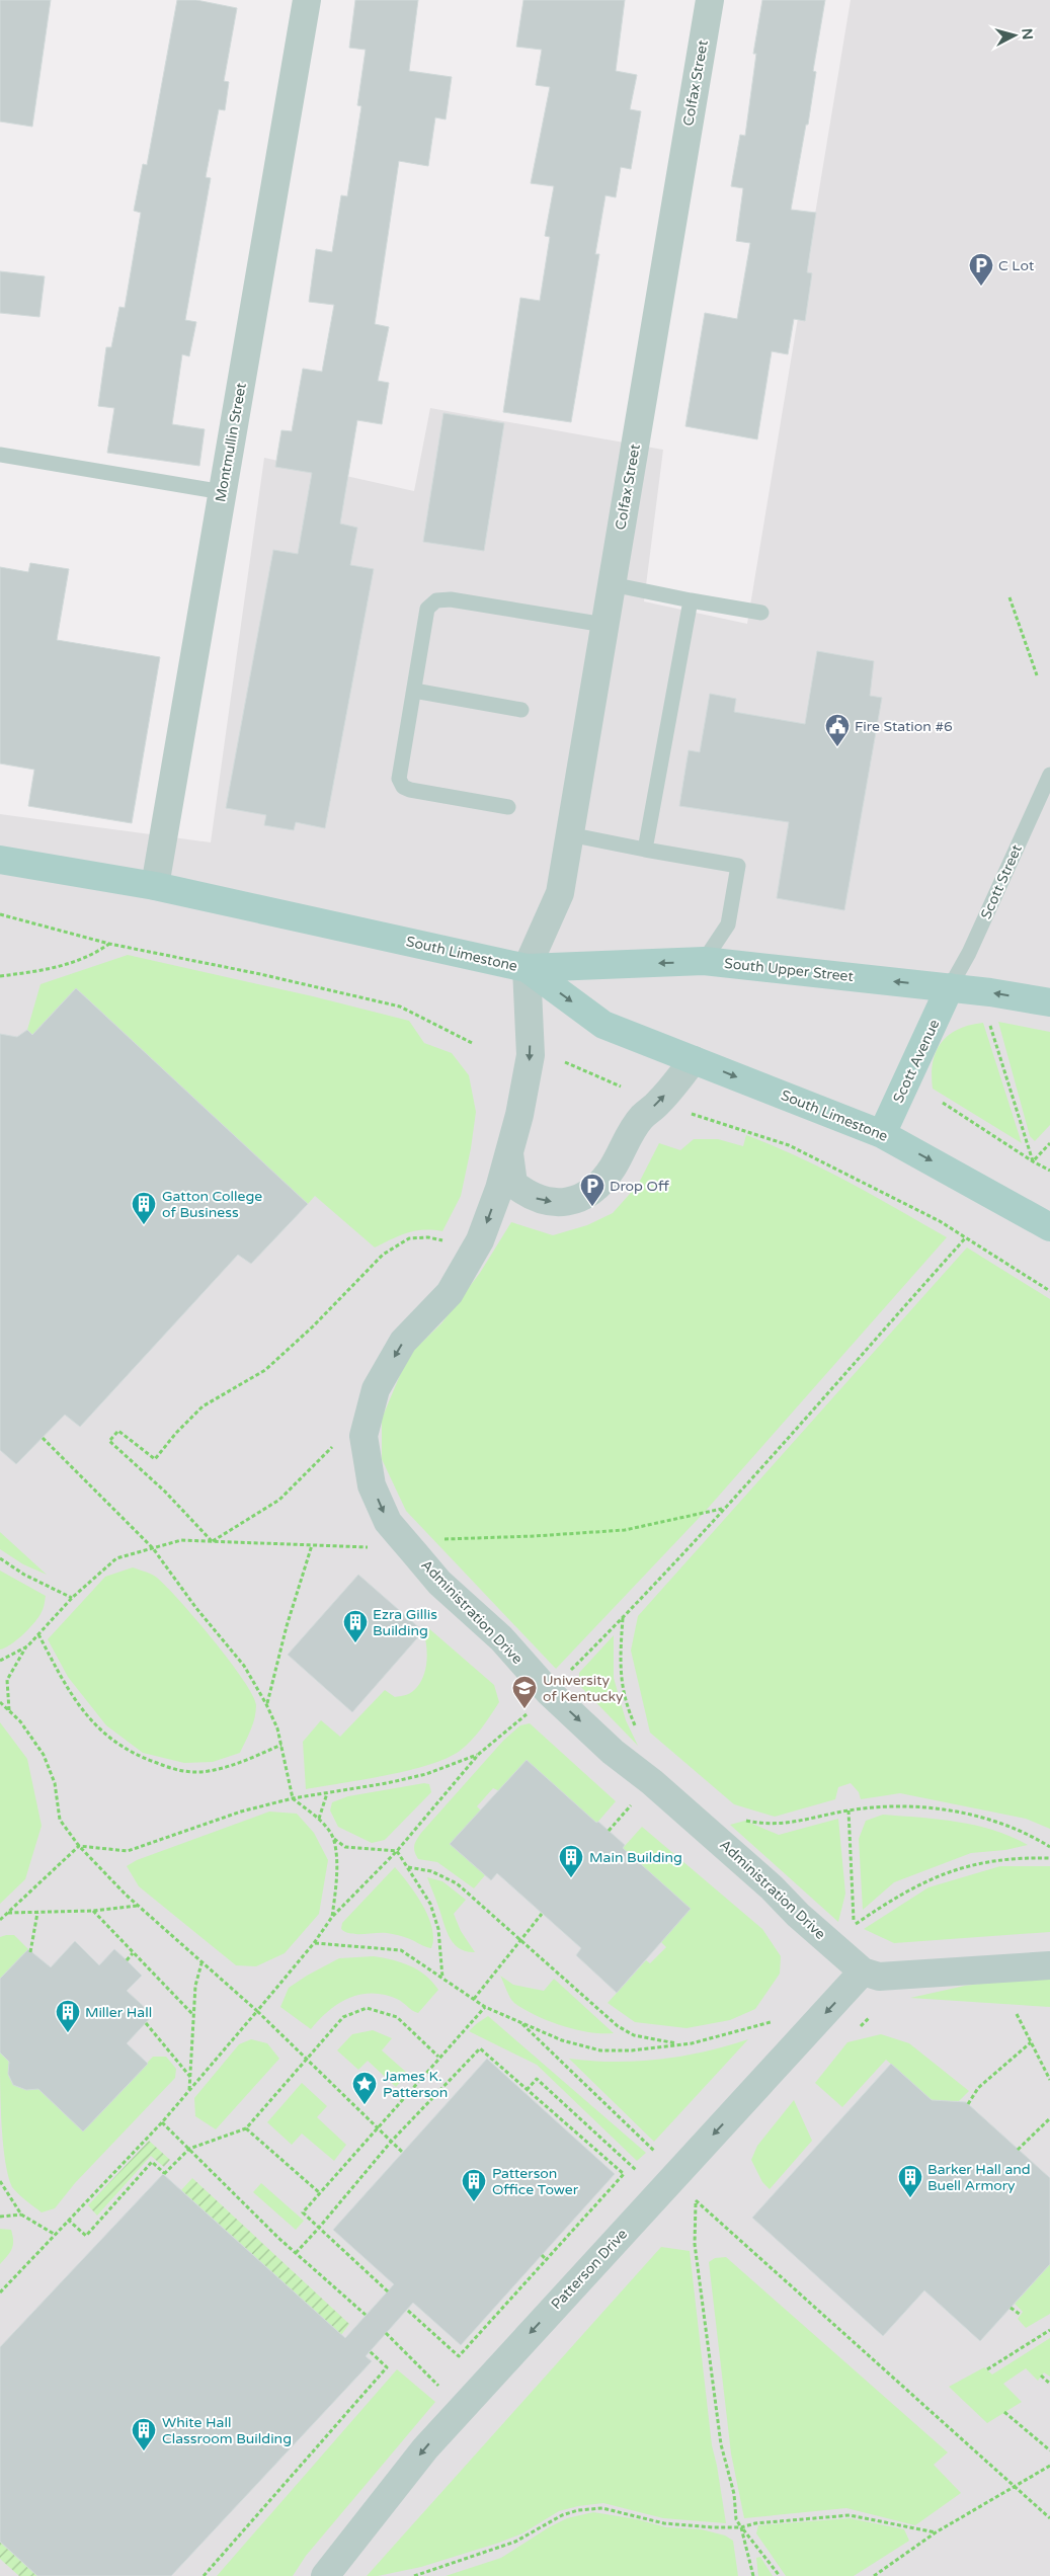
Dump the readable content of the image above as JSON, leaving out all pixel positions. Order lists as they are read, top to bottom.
{
  "streets": {
    "main road": ["South Limestone", "South Upper Street", "Scott Avenue"],
    "street": [
      "Colfax Street",
      "Montmullin Street",
      "Administration Drive",
      "Patterson Drive"
    ],
    "lane": ["Scott Street"]
  },
  "crossings": [
    ["Colfax Street", "South Limestone"],
    ["Colfax Street", "South Upper Street"],
    ["Colfax Street", "Administration Drive"],
    ["Montmullin Street", "South Limestone"],
    ["Scott Street", "South Upper Street"],
    ["Scott Street", "Scott Avenue"],
    ["South Limestone", "South Upper Street"],
    ["South Limestone", "Scott Avenue"],
    ["South Limestone", "Administration Drive"],
    ["South Upper Street", "Scott Avenue"],
    ["South Upper Street", "Administration Drive"],
    ["Administration Drive", "Patterson Drive"]
  ],
  "one_way": ["South Limestone", "South Upper Street", "Patterson Drive"],
  "places": {
    "parking": ["C Lot", "Drop Off"],
    "public building": ["Fire Station #6"],
    "building": [
      "Gatton College of Business",
      "Ezra Gillis Building",
      "Main Building",
      "Miller Hall",
      "Barker Hall and Buell Armory",
      "Patterson Office Tower",
      "White Hall Classroom Building"
    ],
    "school or university": ["University of Kentucky"],
    "place": ["James K. Patterson"]
  },
  "north": "right"
}
